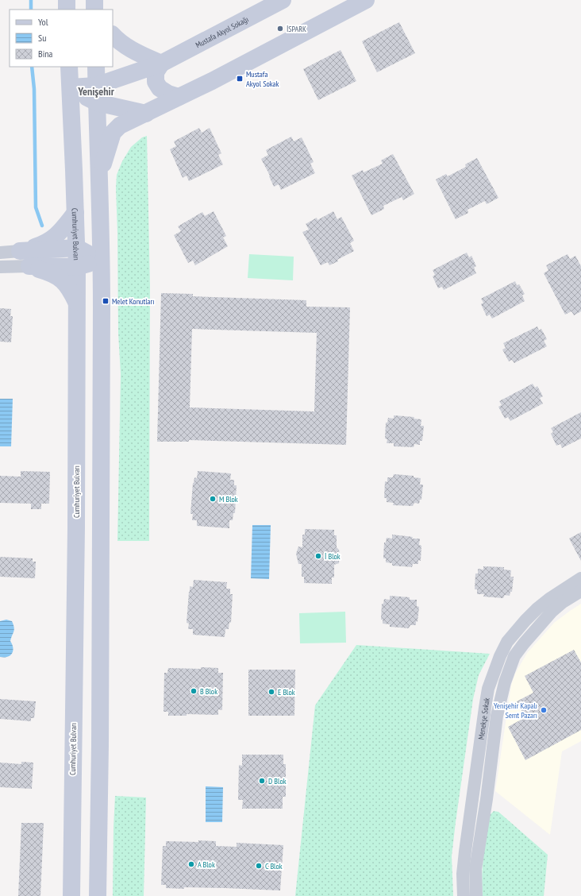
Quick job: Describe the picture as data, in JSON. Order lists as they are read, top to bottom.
{
  "streets": {
    "street": ["Mustafa Akyol Sokağı", "Cumhuriyet Bulvarı", "Menekşe Sokak"]
  },
  "districts": ["Yenişehir"],
  "places": {
    "other": [
      "İSPARK",
      "M Blok",
      "İ Blok",
      "B Blok",
      "E Blok",
      "Yenişehir Kapalı Semt Pazarı",
      "D Blok",
      "A Blok",
      "C Blok"
    ],
    "transit": ["Mustafa Akyol Sokak", "Melet Konutları"]
  },
  "legend": ["Yol", "Su", "Bina"]
}
